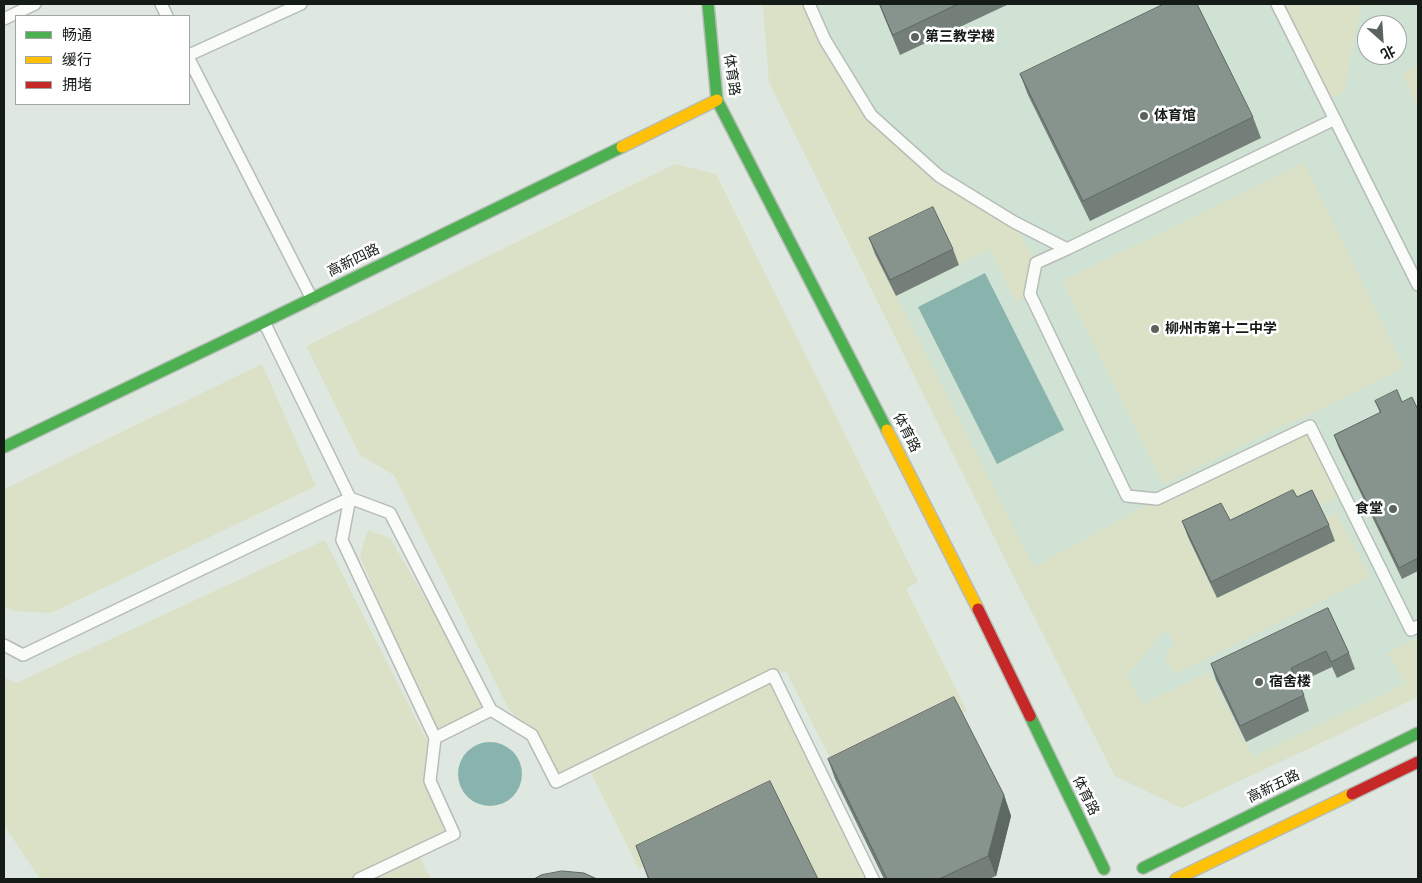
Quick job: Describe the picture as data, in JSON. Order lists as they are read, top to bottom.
{
  "streets": {
    "street": ["体育路", "高新四路", "高新五路"]
  },
  "crossings": [
    ["体育路", "高新四路"]
  ],
  "places": [
    "第三教学楼",
    "体育馆",
    "柳州市第十二中学",
    "食堂",
    "宿舍楼"
  ],
  "legend": ["畅通", "缓行", "拥堵"],
  "north": "bottom right"
}
